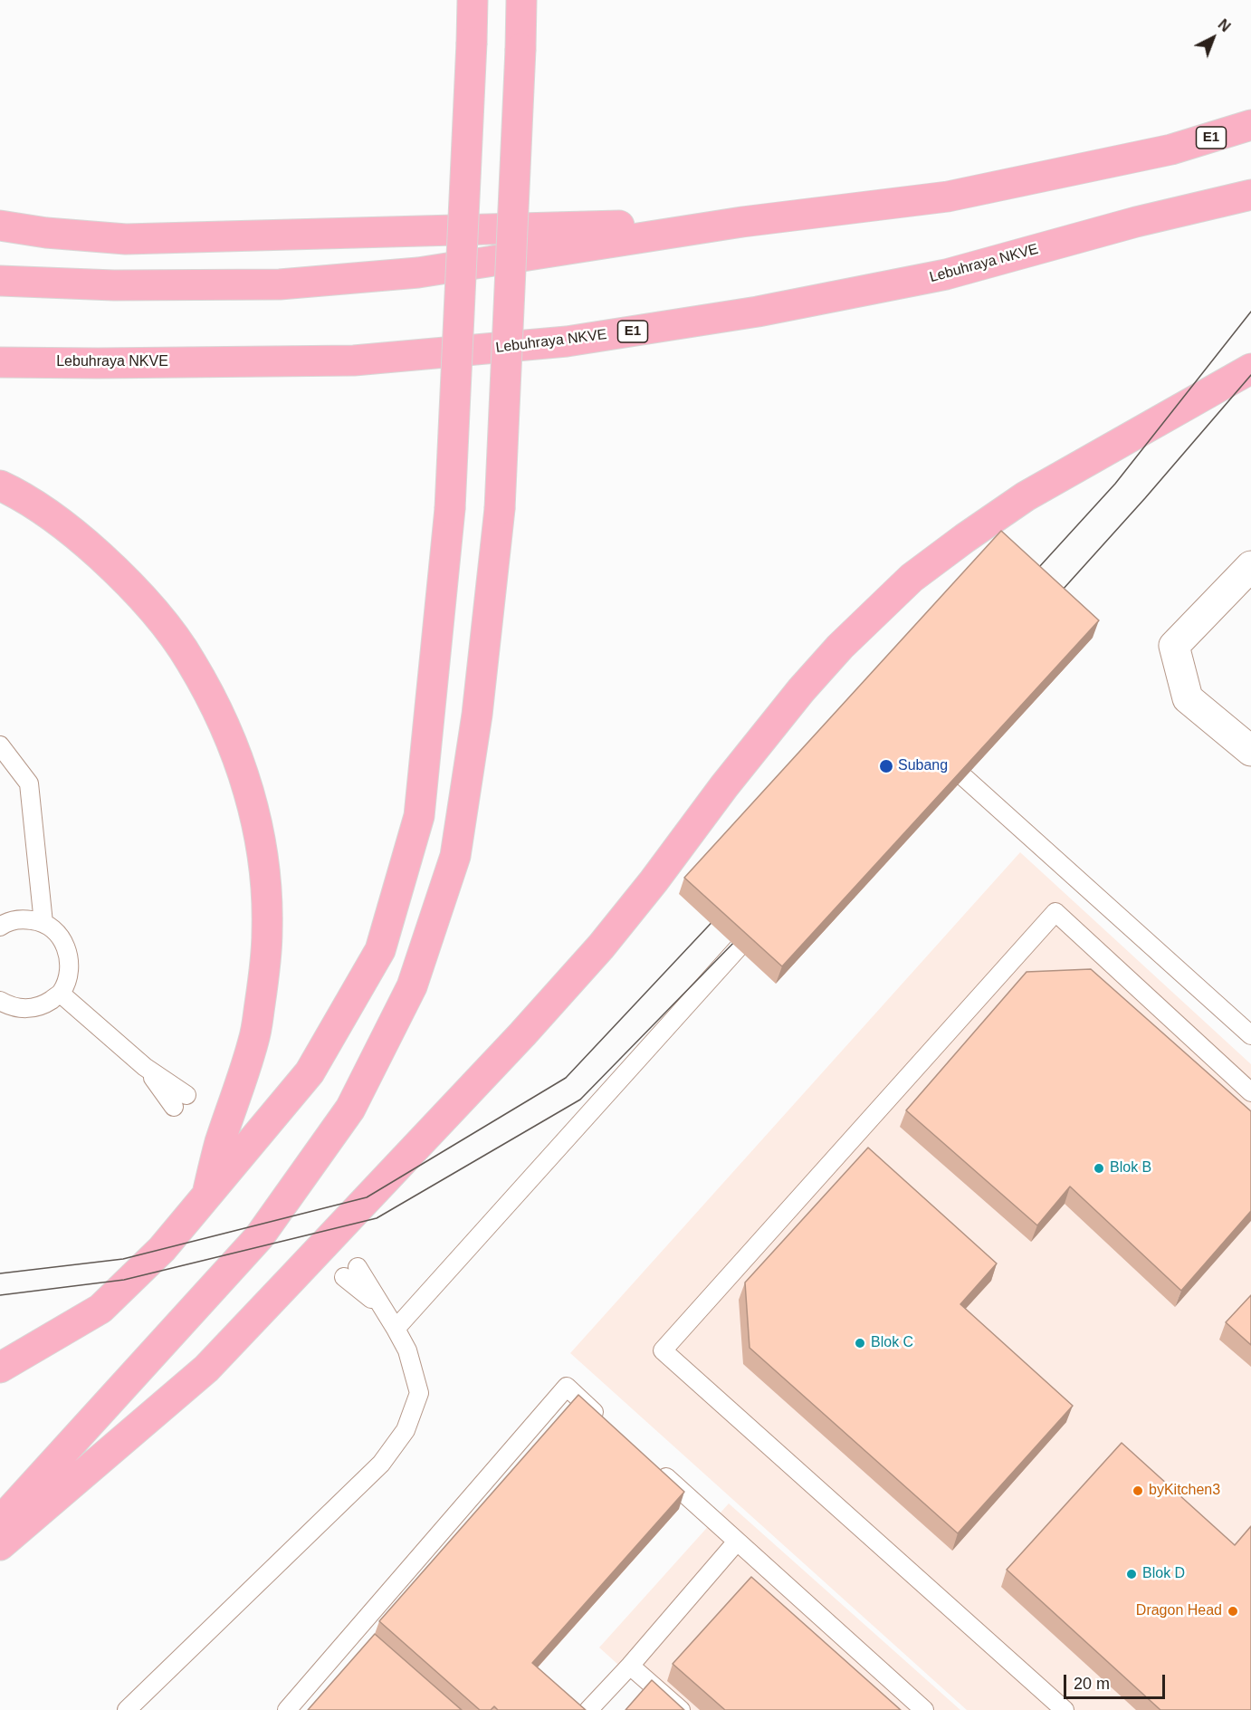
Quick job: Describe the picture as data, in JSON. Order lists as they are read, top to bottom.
{
  "streets": {
    "highway": ["E1", "Lebuhraya NKVE"]
  },
  "places": [
    "Subang",
    "Blok B",
    "Blok C",
    "byKitchen3",
    "Blok D",
    "Dragon Head"
  ],
  "scale_bar": "20 m",
  "north": "top right"
}
